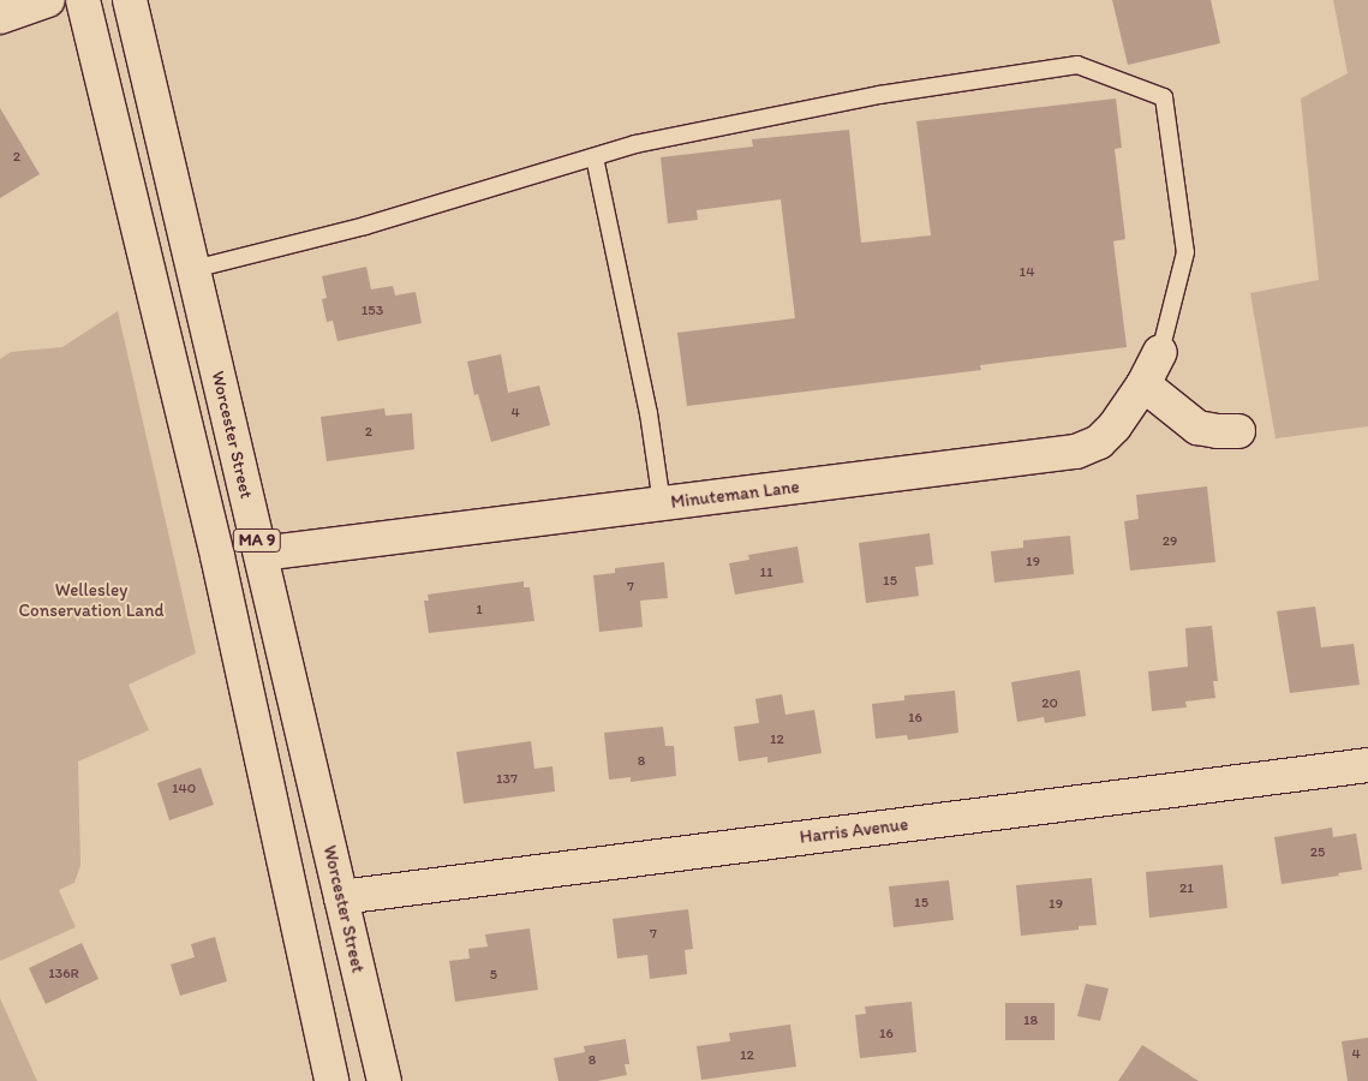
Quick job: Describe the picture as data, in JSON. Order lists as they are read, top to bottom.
{
  "streets": {
    "main road": [
      "Worcester Street",
      "Minuteman Lane",
      "MA 9",
      "Harris Avenue"
    ]
  },
  "crossings": [
    ["Worcester Street", "Minuteman Lane"],
    ["Worcester Street", "Harris Avenue"]
  ],
  "parks": ["Wellesley Conservation Land"],
  "house_numbers": [
    "2",
    "14",
    "153",
    "4",
    "2",
    "29",
    "19",
    "11",
    "15",
    "7",
    "1",
    "20",
    "16",
    "12",
    "8",
    "137",
    "140",
    "25",
    "21",
    "15",
    "19",
    "7",
    "136R",
    "5",
    "18",
    "16",
    "4",
    "12",
    "8"
  ]
}
